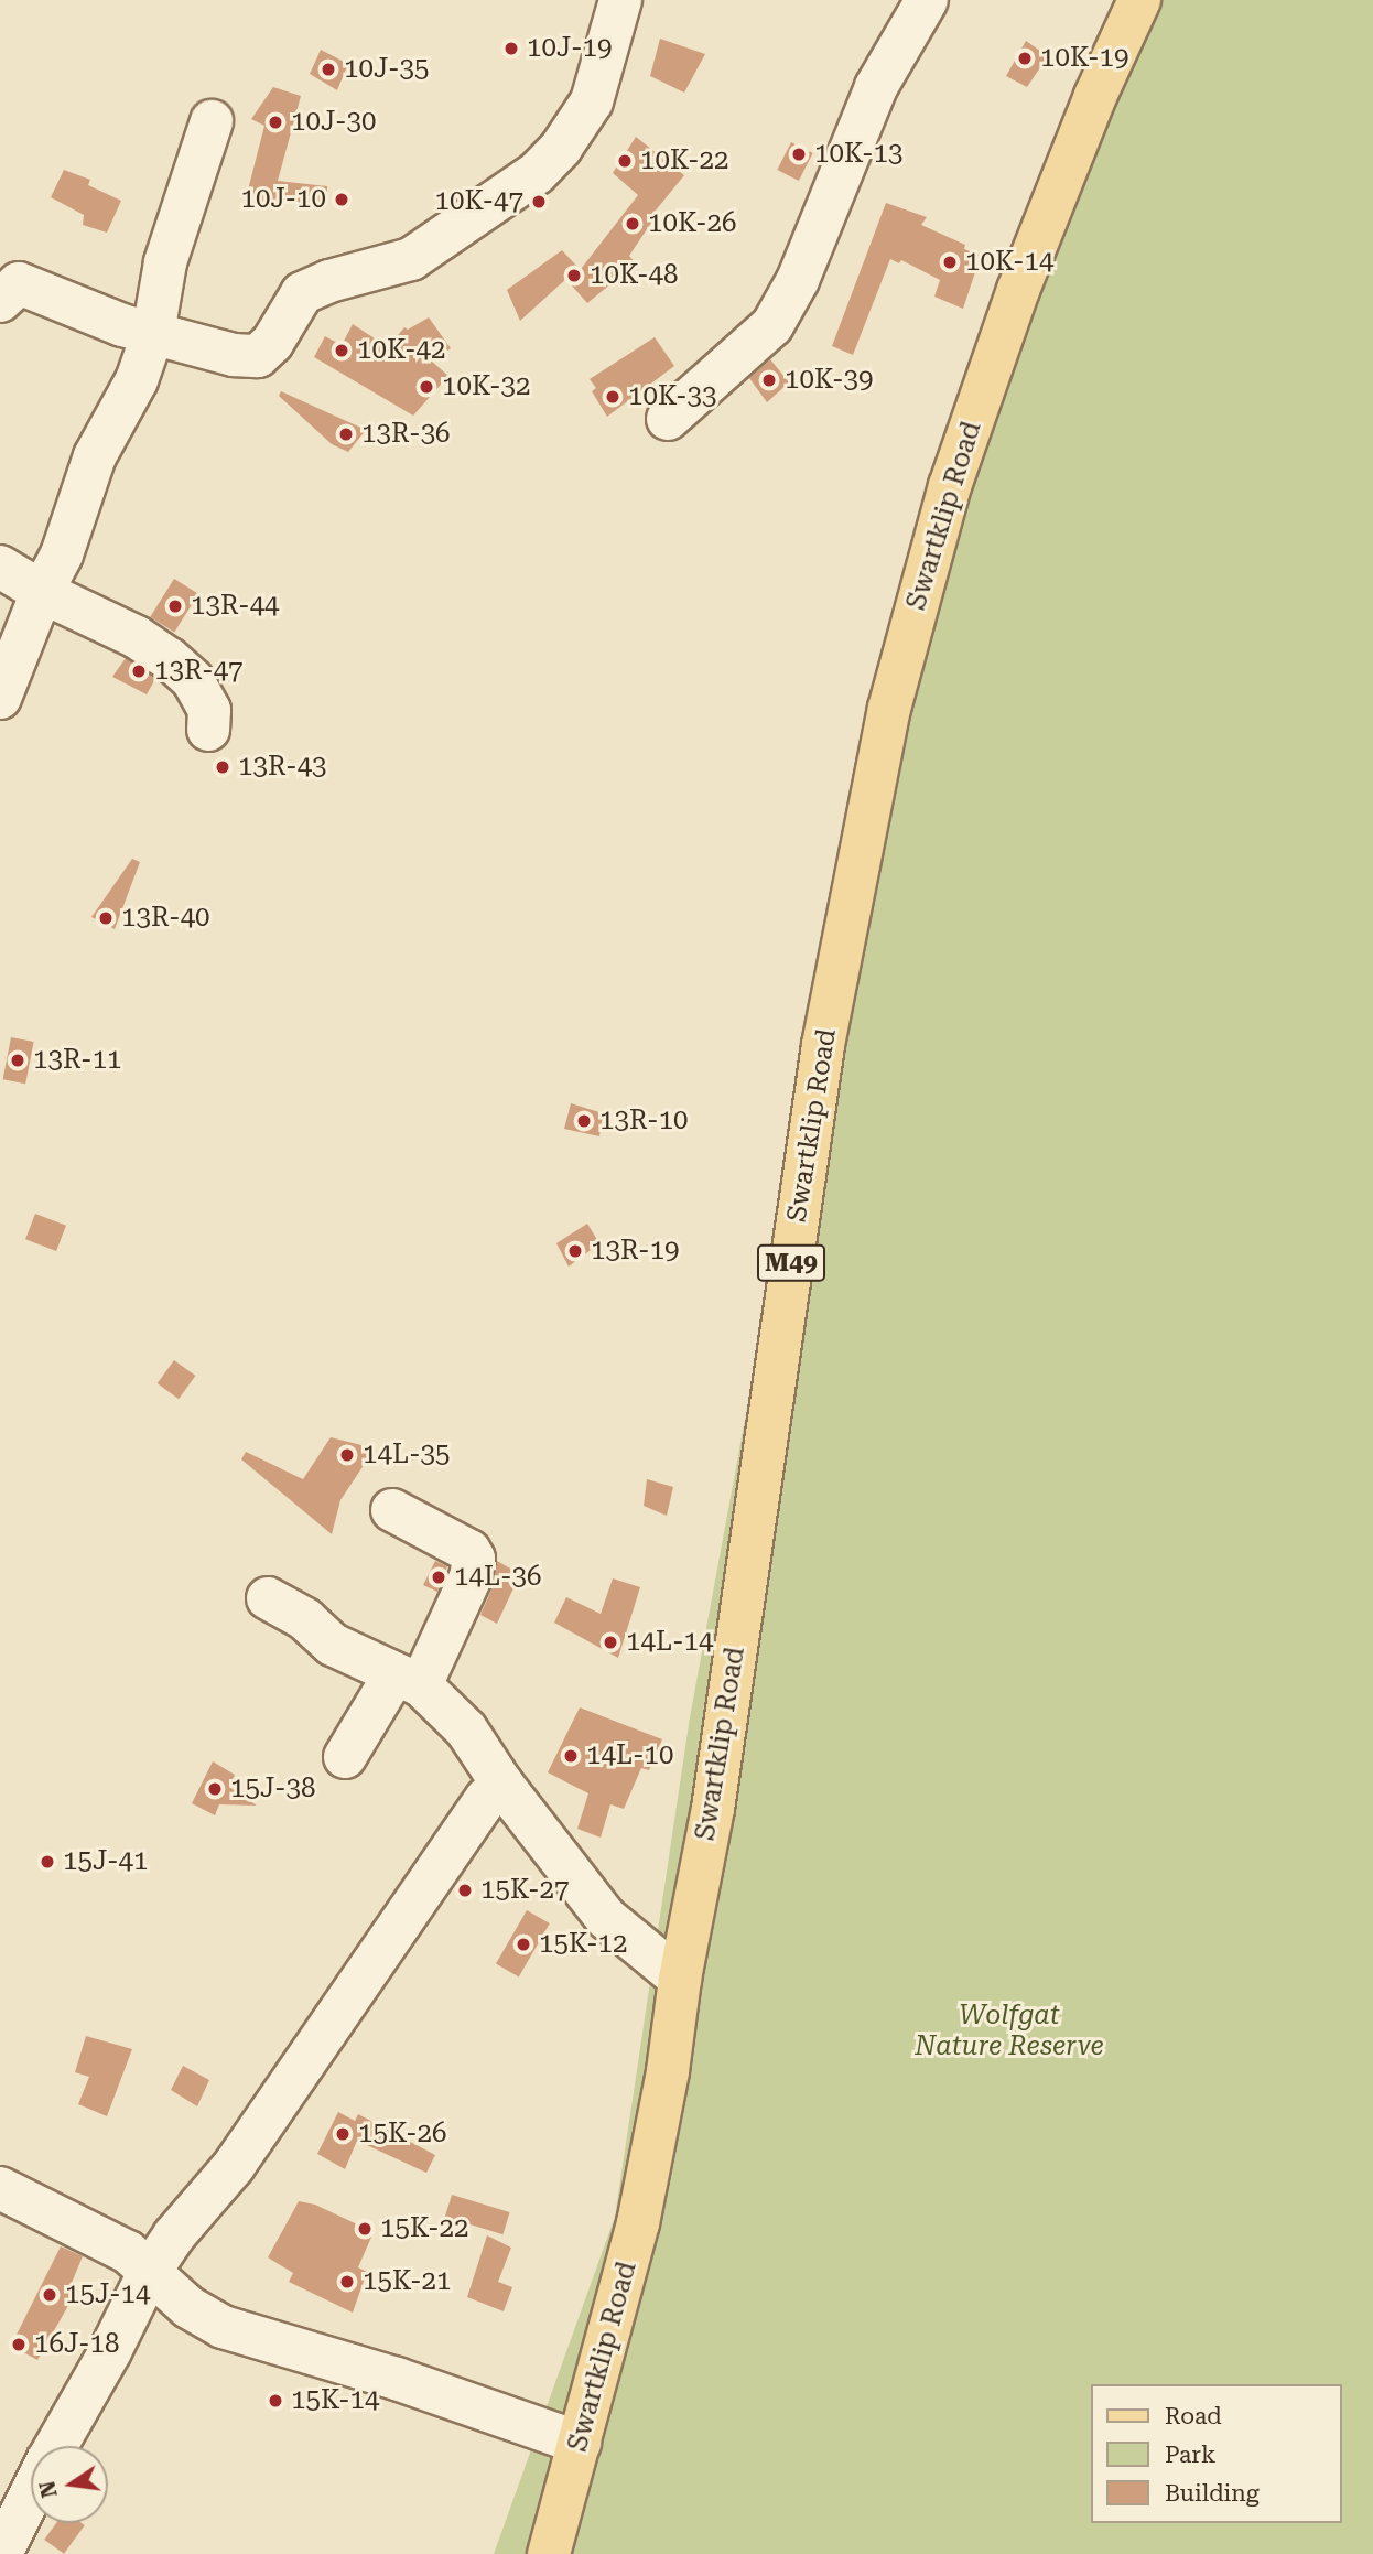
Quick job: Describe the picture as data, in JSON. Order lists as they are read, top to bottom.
{
  "streets": {
    "main road": ["Swartklip Road", "M49"]
  },
  "parks": ["Wolfgat Nature Reserve"],
  "places": [
    "10J-19",
    "10K-19",
    "10J-35",
    "10J-30",
    "10K-13",
    "10K-22",
    "10J-10",
    "10K-47",
    "10K-26",
    "10K-14",
    "10K-48",
    "10K-42",
    "10K-39",
    "10K-32",
    "10K-33",
    "13R-36",
    "13R-44",
    "13R-47",
    "13R-43",
    "13R-40",
    "13R-11",
    "13R-10",
    "13R-19",
    "14L-35",
    "14L-36",
    "14L-14",
    "14L-10",
    "15J-38",
    "15J-41",
    "15K-27",
    "15K-12",
    "15K-26",
    "15K-22",
    "15K-21",
    "15J-14",
    "16J-18",
    "15K-14"
  ],
  "legend": ["Road", "Park", "Building"],
  "north": "left"
}
